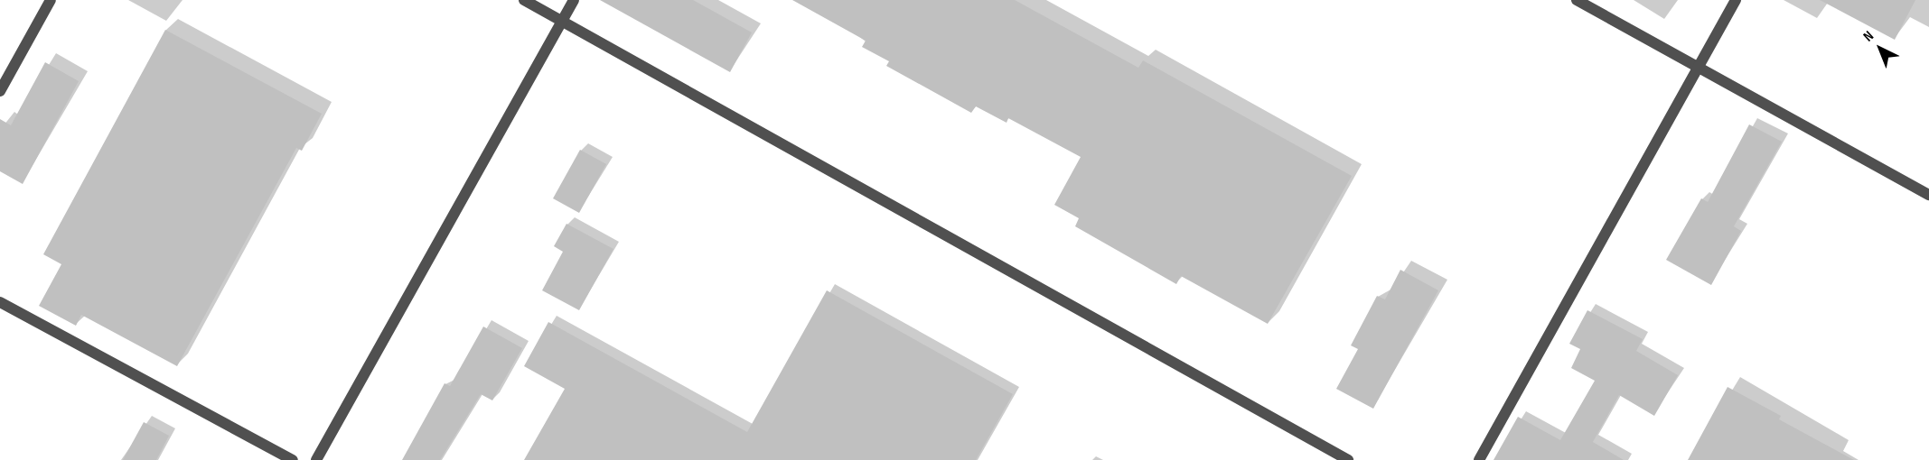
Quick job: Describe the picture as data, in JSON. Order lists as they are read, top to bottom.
{
  "north": "top left"
}
